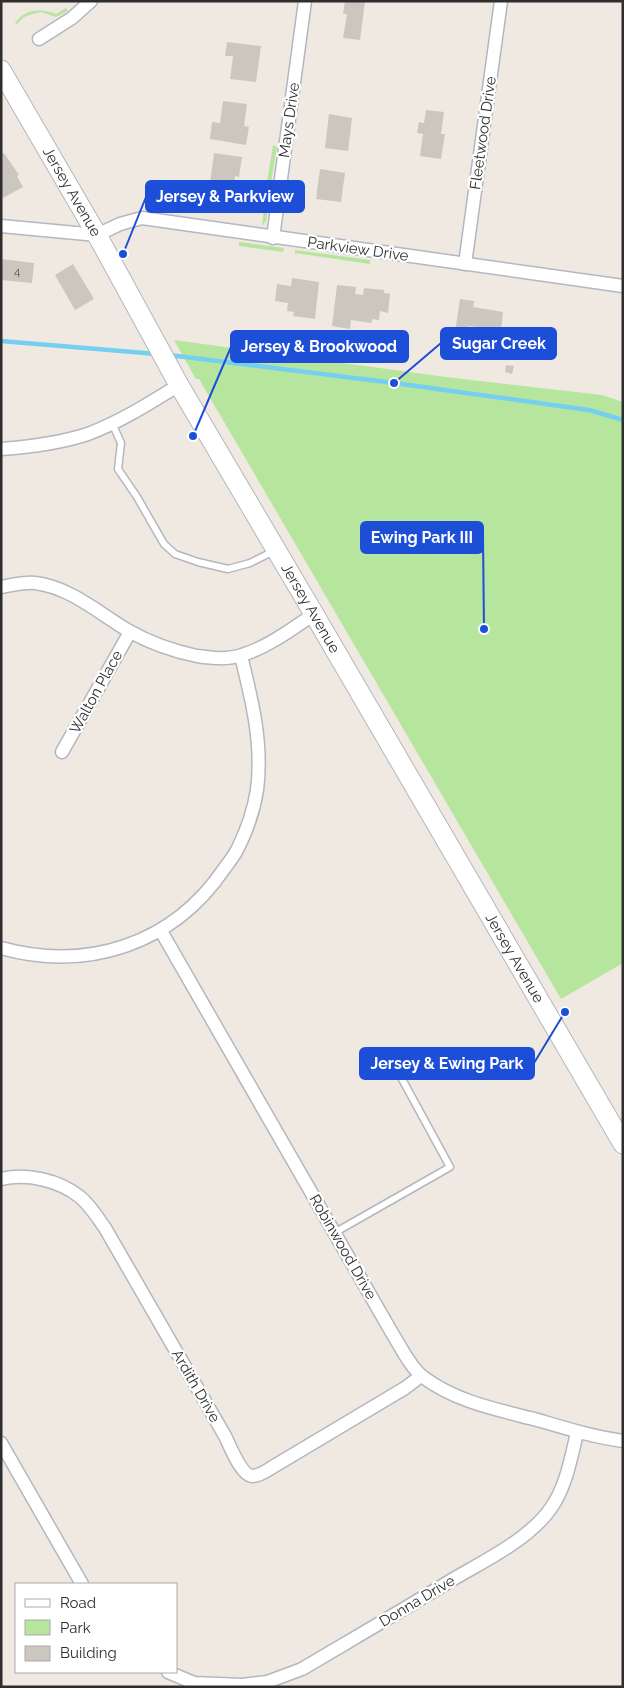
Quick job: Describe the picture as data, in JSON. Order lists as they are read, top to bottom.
{
  "streets": {
    "street": [
      "Mays Drive",
      "Fleetwood Drive",
      "Jersey Avenue",
      "Parkview Drive",
      "Walton Place",
      "Robinwood Drive",
      "Ardith Drive",
      "Donna Drive"
    ]
  },
  "crossings": [
    ["Mays Drive", "Parkview Drive"],
    ["Fleetwood Drive", "Parkview Drive"],
    ["Jersey Avenue", "Parkview Drive"],
    ["Robinwood Drive", "Ardith Drive"],
    ["Robinwood Drive", "Donna Drive"]
  ],
  "places": [
    "Jersey & Parkview",
    "Sugar Creek",
    "Jersey & Brookwood",
    "Ewing Park III",
    "Jersey & Ewing Park"
  ],
  "house_numbers": ["4"],
  "legend": ["Road", "Park", "Building"]
}
